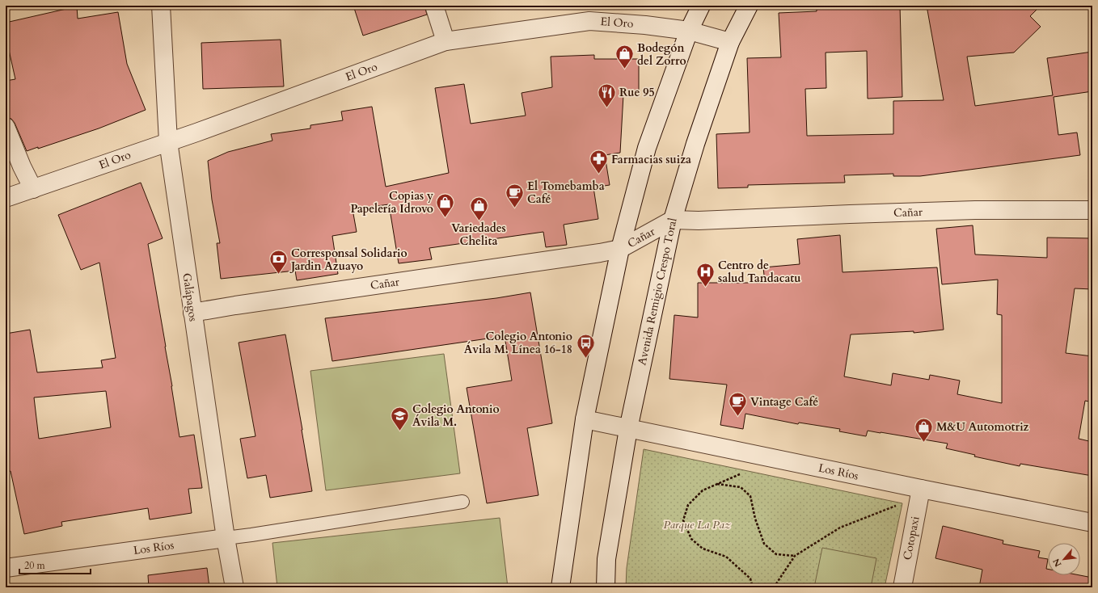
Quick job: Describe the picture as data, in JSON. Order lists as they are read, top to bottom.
{
  "streets": {
    "street": [
      "El Oro",
      "Cañar",
      "Avenida Remigio Crespo Toral",
      "Galápagos",
      "Los Ríos",
      "Cotopaxi"
    ]
  },
  "crossings": [
    ["El Oro", "Avenida Remigio Crespo Toral"],
    ["El Oro", "Galápagos"],
    ["Cañar", "Avenida Remigio Crespo Toral"],
    ["Cañar", "Galápagos"],
    ["Avenida Remigio Crespo Toral", "Los Ríos"],
    ["Galápagos", "Los Ríos"],
    ["Los Ríos", "Cotopaxi"]
  ],
  "parks": ["Parque La Paz"],
  "places": {
    "shop": [
      "Bodegón del Zorro",
      "Copias y Papelería Idrovo",
      "Variedades Chelita",
      "M&U Automotriz"
    ],
    "restaurant": ["Rue 95"],
    "pharmacy": ["Farmacias suiza"],
    "cafe": ["El Tomebamba Café", "Vintage Café"],
    "bank": ["Corresponsal Solidario Jardin Azuayo"],
    "hospital": ["Centro de salud Tandacatu"],
    "bus stop": ["Colegio Antonio Ávila M. Línea 16-18"],
    "school or university": ["Colegio Antonio Ávila M."]
  },
  "scale_bar": "20 m",
  "north": "bottom left"
}
